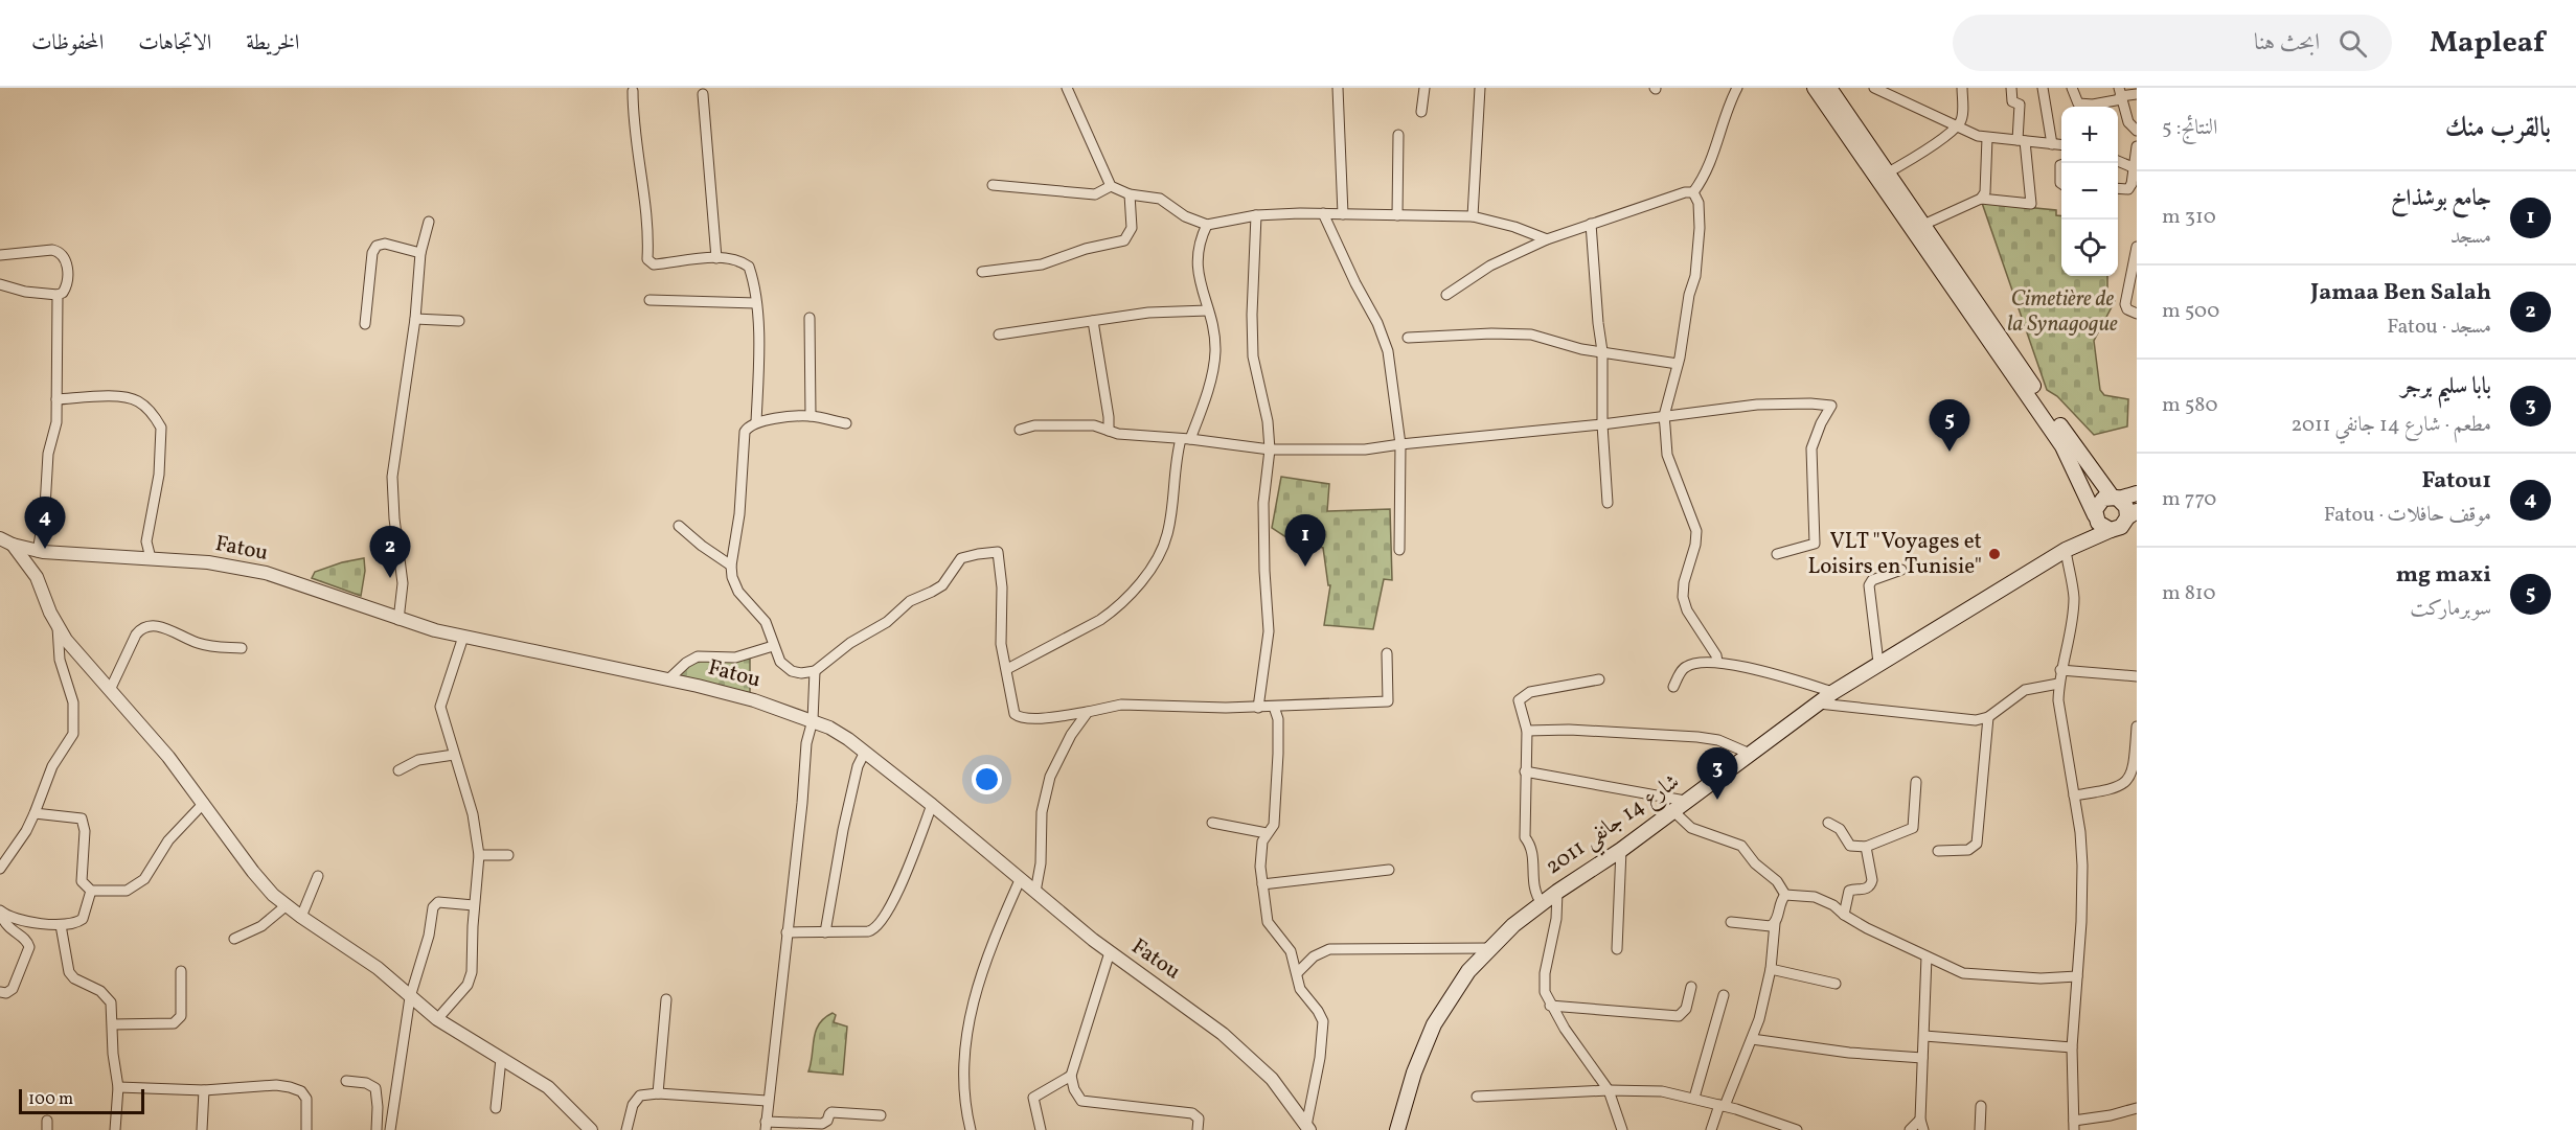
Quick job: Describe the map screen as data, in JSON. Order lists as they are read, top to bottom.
{
  "streets": {
    "main road": ["شارع 14 جانفي 2011"],
    "street": ["Fatou"]
  },
  "parks": ["Cimetière de la Synagogue"],
  "places": ["VLT \"Voyages et Loisirs en Tunisie\""],
  "scale_bar": "100 m",
  "page": {
    "header": "Mapleaf",
    "search": "ابحث هنا",
    "nav": ["الخريطة", "الاتجاهات", "المحفوظات"],
    "heading": ["بالقرب منك", "النتائج: 5"],
    "map_buttons": ["+", "−"],
    "list": [
      {
        "mark": "1",
        "name": "جامع بوشذاخ",
        "note": "مسجد",
        "value": "310 m"
      },
      {
        "mark": "2",
        "name": "Jamaa Ben Salah",
        "note": "مسجد · Fatou",
        "value": "500 m"
      },
      {
        "mark": "3",
        "name": "بابا سليم برجر",
        "note": "مطعم · شارع 14 جانفي 2011",
        "value": "580 m"
      },
      {
        "mark": "4",
        "name": "Fatou1",
        "note": "موقف حافلات · Fatou",
        "value": "770 m"
      },
      {
        "mark": "5",
        "name": "mg maxi",
        "note": "سوبرماركت",
        "value": "810 m"
      }
    ],
    "pins": [
      "5",
      "4",
      "1",
      "2",
      "3"
    ],
    "scale": "100 m"
  }
}
